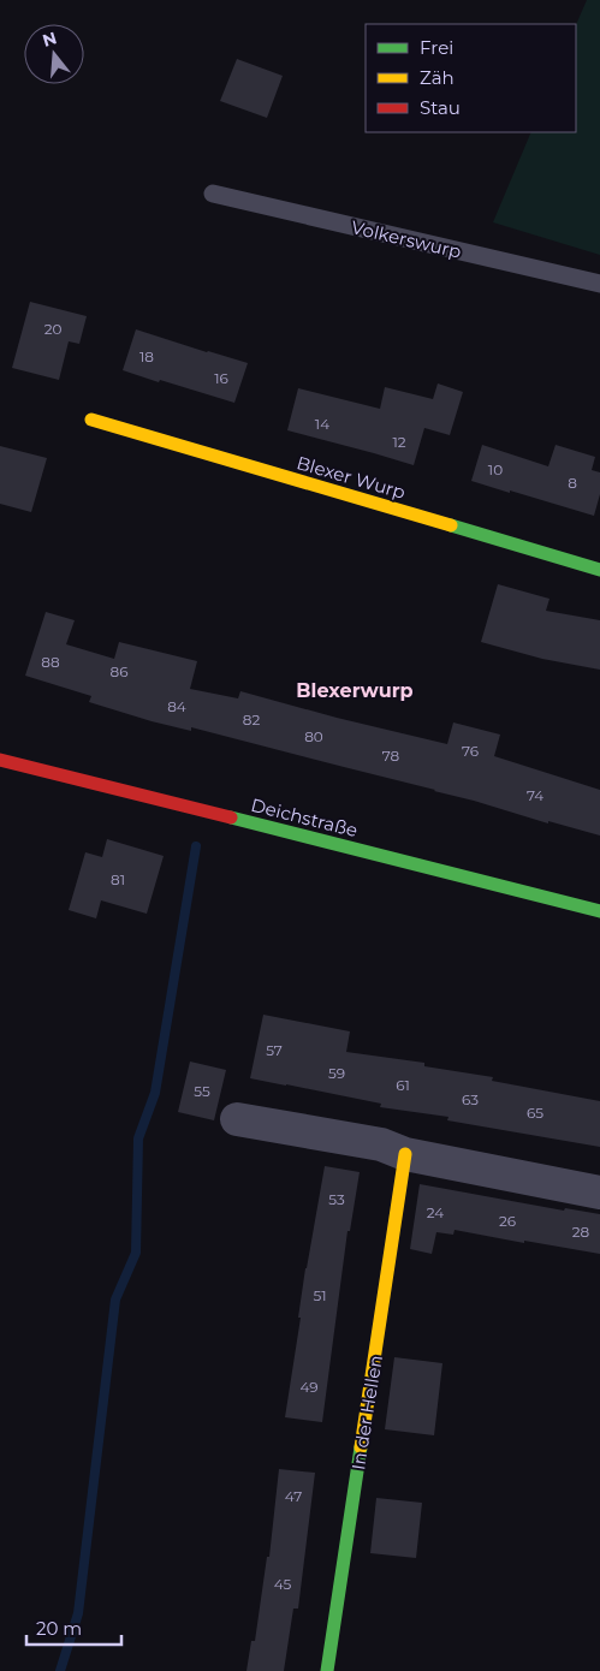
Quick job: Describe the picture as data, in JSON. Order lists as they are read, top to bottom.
{
  "streets": {
    "street": ["Blexer Wurp", "Deichstraße", "In der Hellen"],
    "lane": ["Volkerswurp"]
  },
  "districts": ["Blexerwurp"],
  "house_numbers": [
    "20",
    "18",
    "16",
    "14",
    "12",
    "10",
    "8",
    "88",
    "86",
    "84",
    "82",
    "80",
    "76",
    "78",
    "74",
    "81",
    "57",
    "59",
    "61",
    "55",
    "63",
    "65",
    "53",
    "24",
    "26",
    "28",
    "51",
    "49",
    "47",
    "45"
  ],
  "legend": ["Frei", "Zäh", "Stau"],
  "scale_bar": "20 m",
  "north": "top"
}
